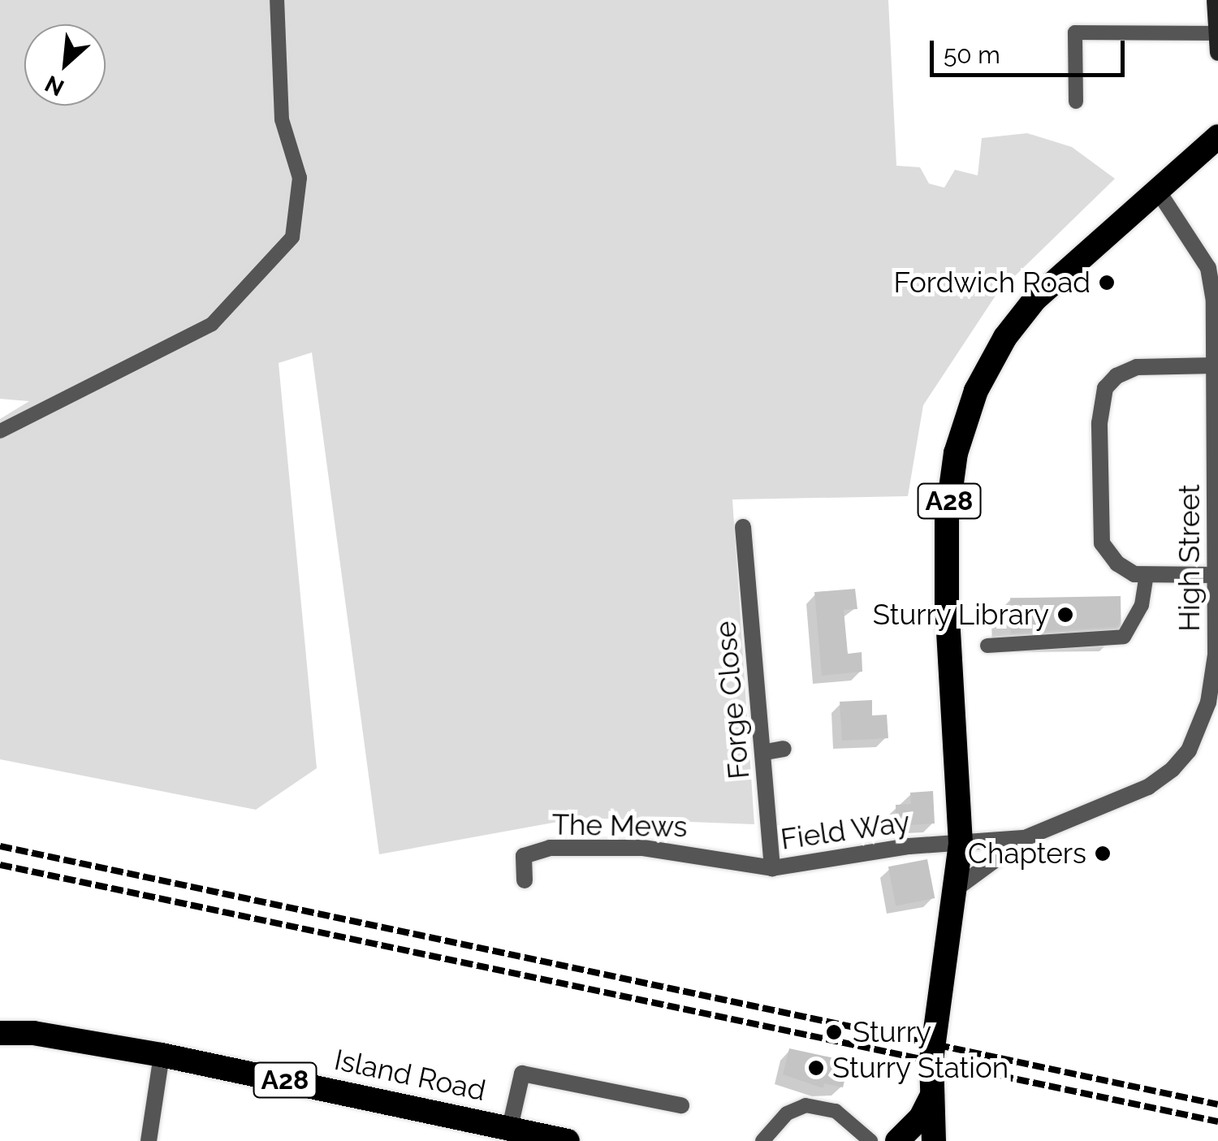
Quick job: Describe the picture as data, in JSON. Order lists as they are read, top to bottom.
{
  "streets": {
    "highway": ["A28", "Island Road"],
    "street": [
      "High Street",
      "Forge Close",
      "The Mews",
      "Field Way"
    ]
  },
  "crossings": [
    ["A28", "High Street"],
    ["A28", "Field Way"],
    ["High Street", "Field Way"],
    ["Forge Close", "Field Way"],
    ["The Mews", "Field Way"]
  ],
  "places": [
    "Fordwich Road",
    "Sturry Library",
    "Chapters",
    "Sturry",
    "Sturry Station"
  ],
  "scale_bar": "50 m",
  "north": "bottom left"
}
